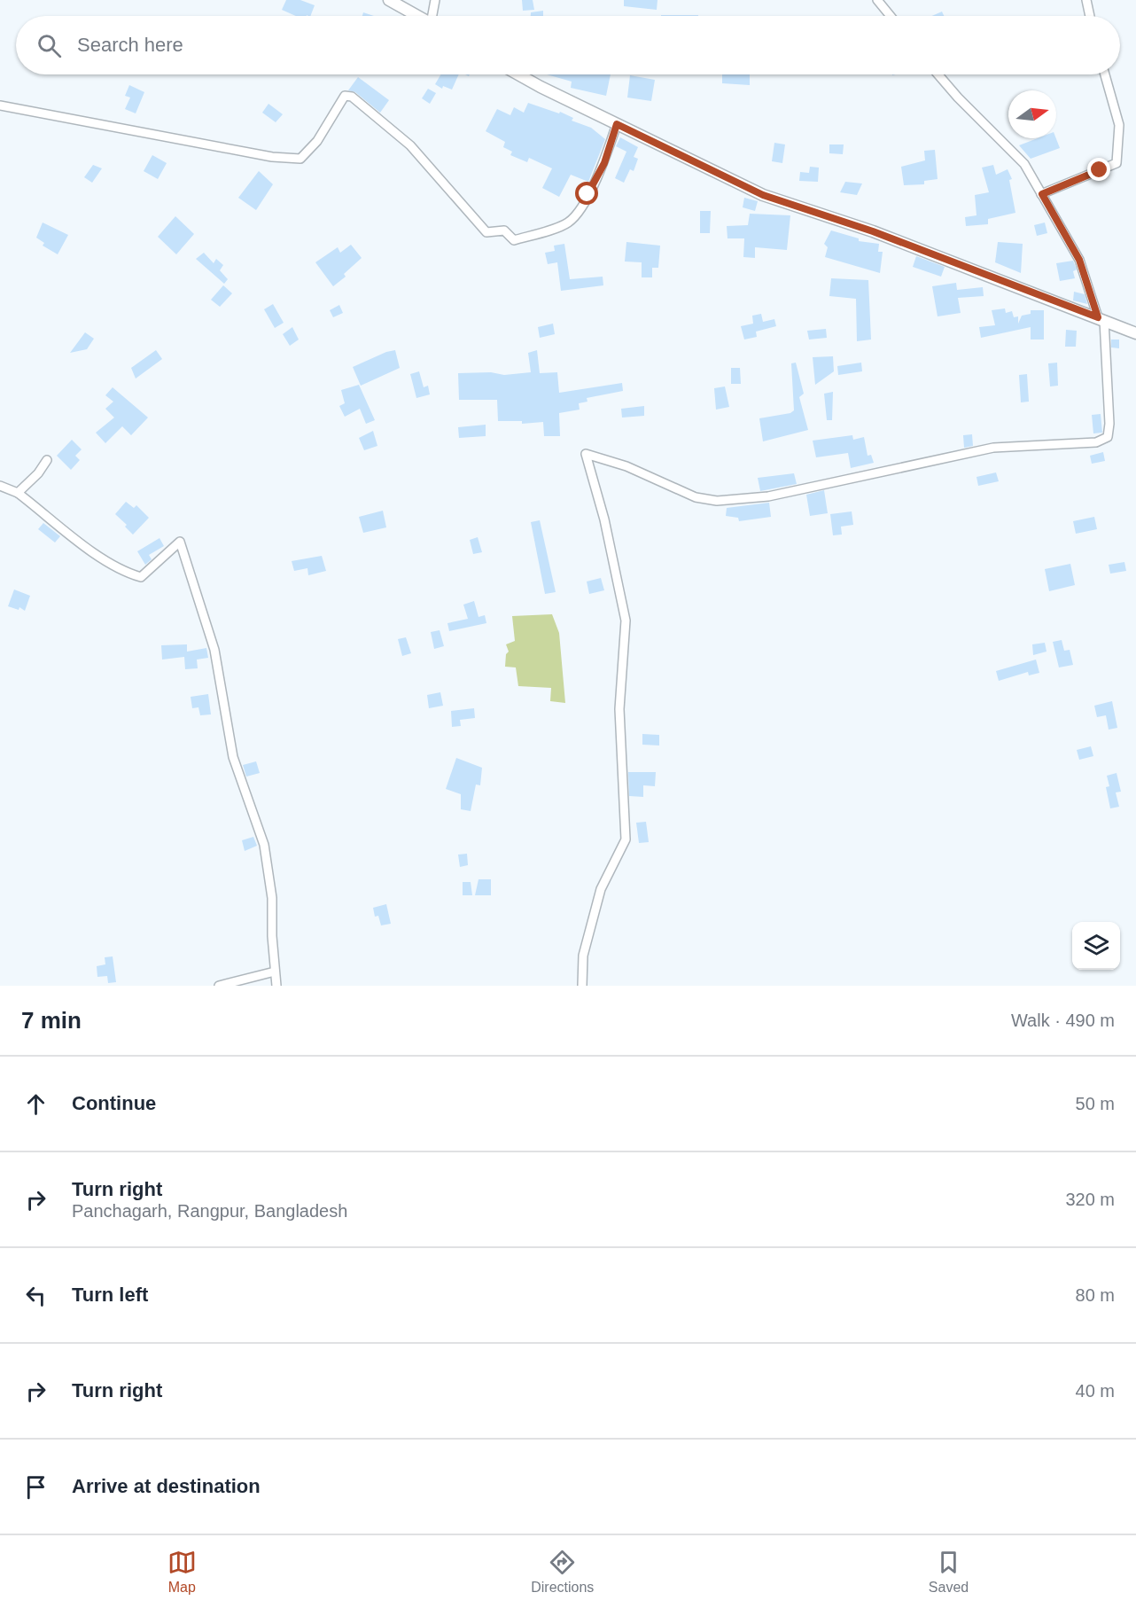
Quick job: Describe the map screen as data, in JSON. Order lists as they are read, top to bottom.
{
  "north": "right",
  "page": {
    "search": "Search here",
    "heading": ["7 min", "Walk · 490 m"],
    "list": [
      ["Continue", "50 m"],
      ["Turn right", "Panchagarh, Rangpur, Bangladesh", "320 m"],
      ["Turn left", "80 m"],
      ["Turn right", "40 m"],
      "Arrive at destination"
    ],
    "nav": ["Map", "Directions", "Saved"]
  }
}
